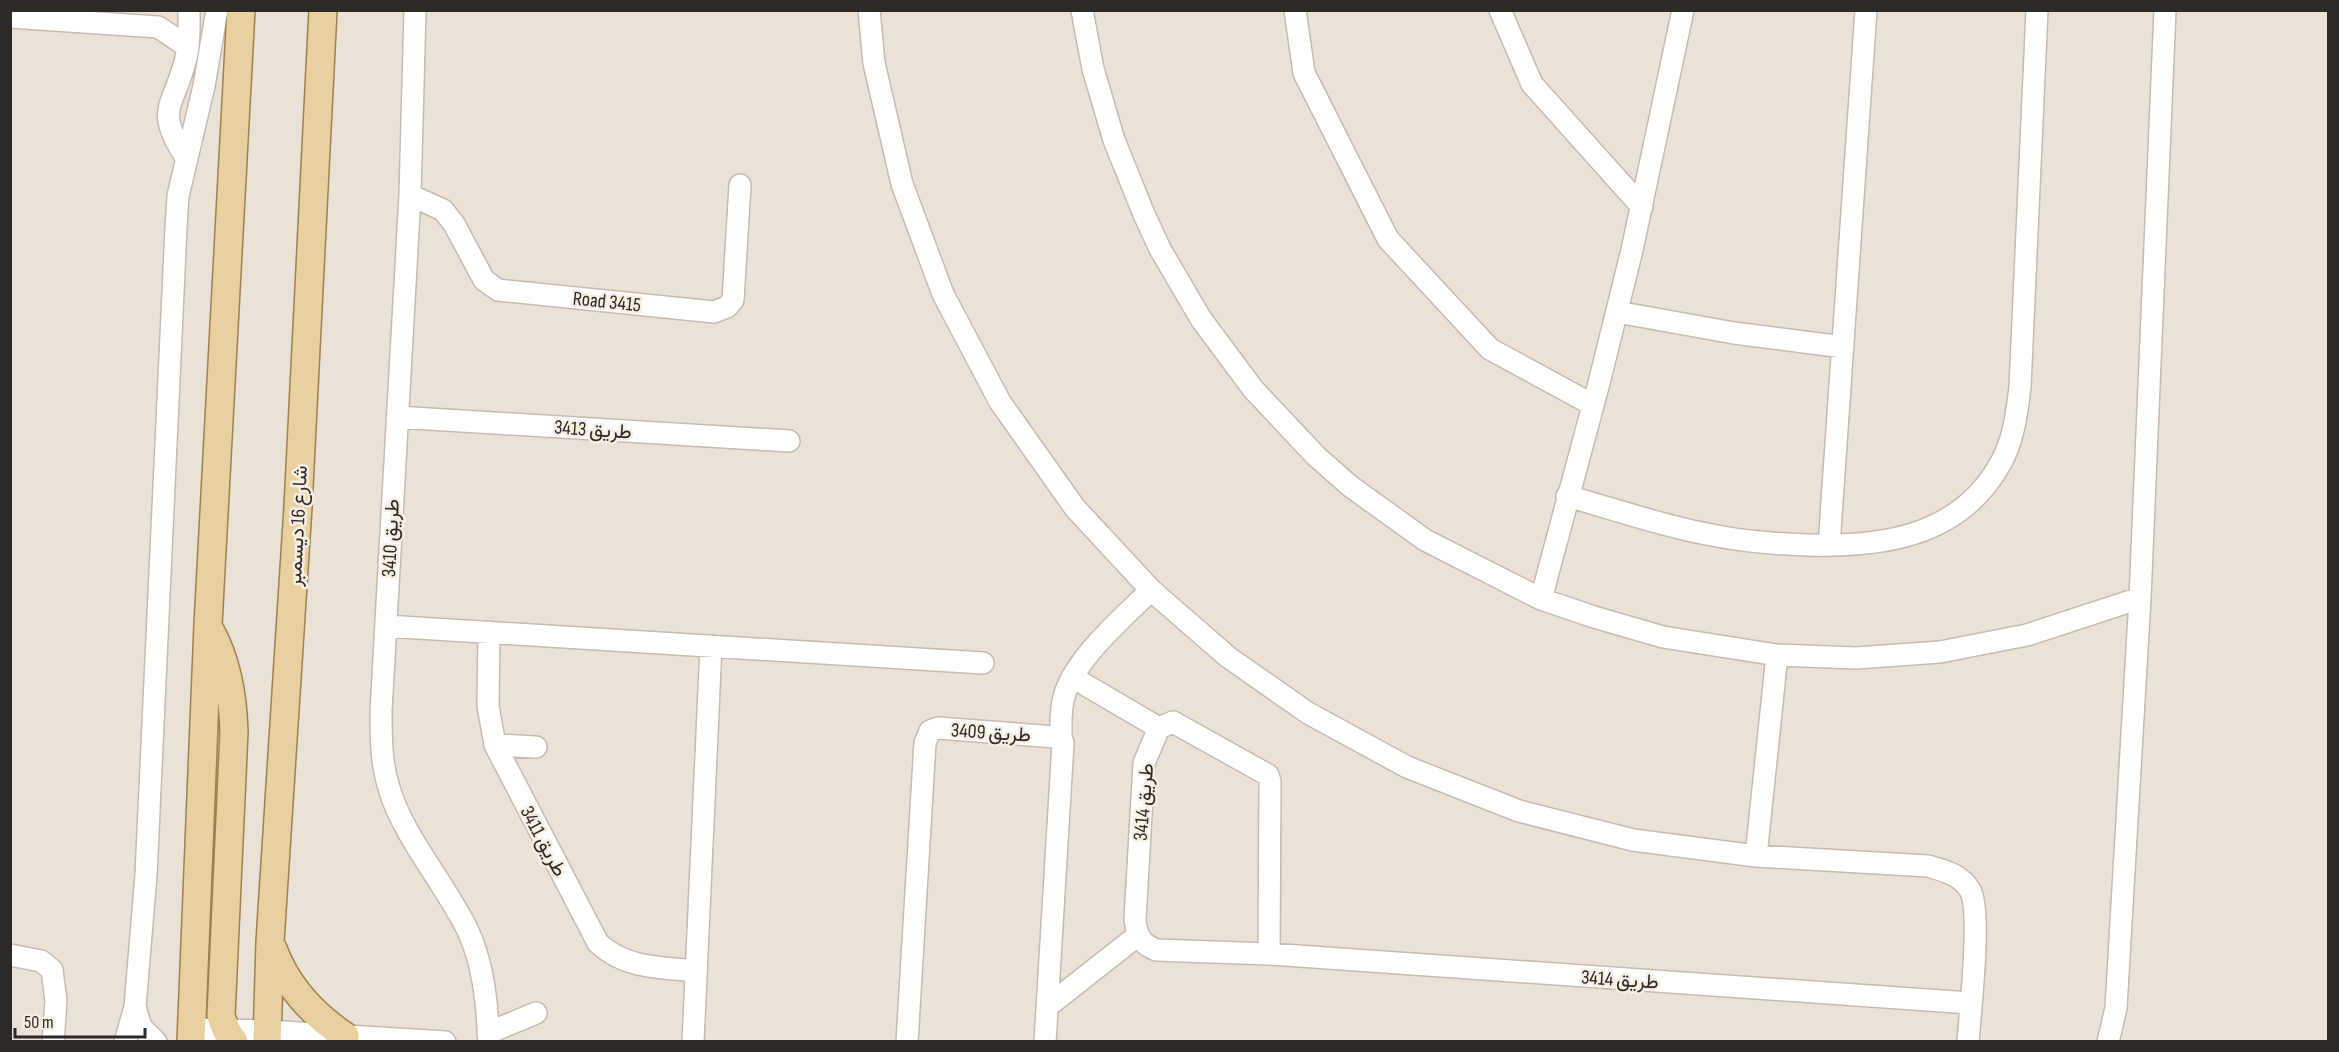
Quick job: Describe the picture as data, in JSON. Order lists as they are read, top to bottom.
{
  "streets": {
    "main road": ["شارع 16 ديسمبر"],
    "street": [
      "Road 3415",
      "طريق 3413",
      "طريق 3410",
      "طريق 3409",
      "طريق 3414",
      "طريق 3411"
    ]
  },
  "crossings": [
    ["Road 3415", "طريق 3410"],
    ["طريق 3413", "طريق 3410"]
  ],
  "scale_bar": "50 m"
}
